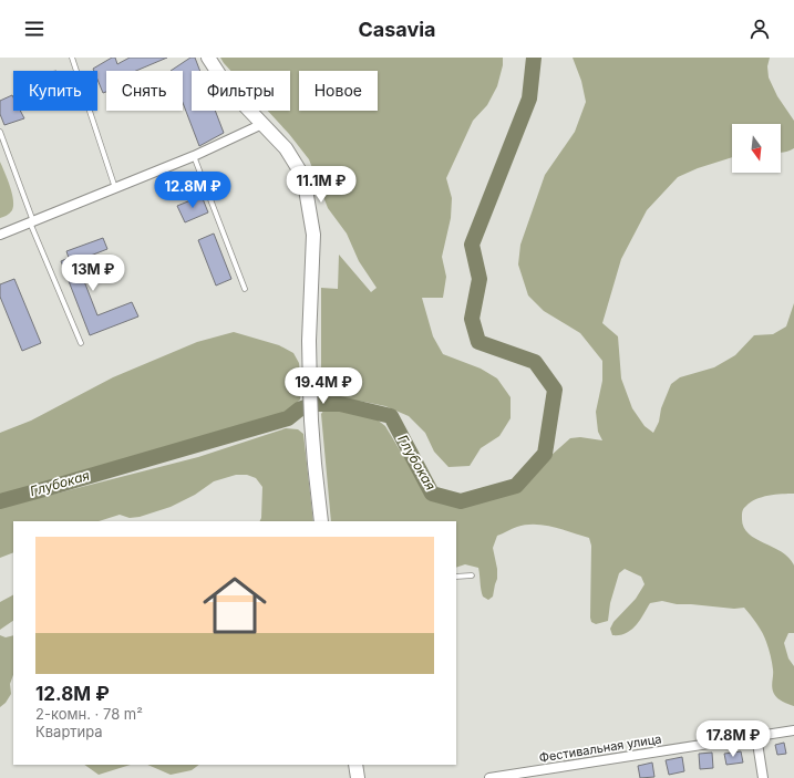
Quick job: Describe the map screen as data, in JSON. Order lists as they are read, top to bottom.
{
  "streets": {
    "street": ["Фестивальная улица"]
  },
  "water": ["Глубокая"],
  "north": "bottom",
  "page": {
    "header": "Casavia",
    "chip": [
      "Купить",
      "Снять",
      "Фильтры",
      "Новое"
    ],
    "price": [
      "11.1M ₽",
      "12.8M ₽",
      "13M ₽",
      "19.4M ₽",
      "17.8M ₽"
    ],
    "list": [
      {
        "name": "12.8M ₽",
        "note": "2-комн. · 78 m² · Квартира"
      }
    ]
  }
}
